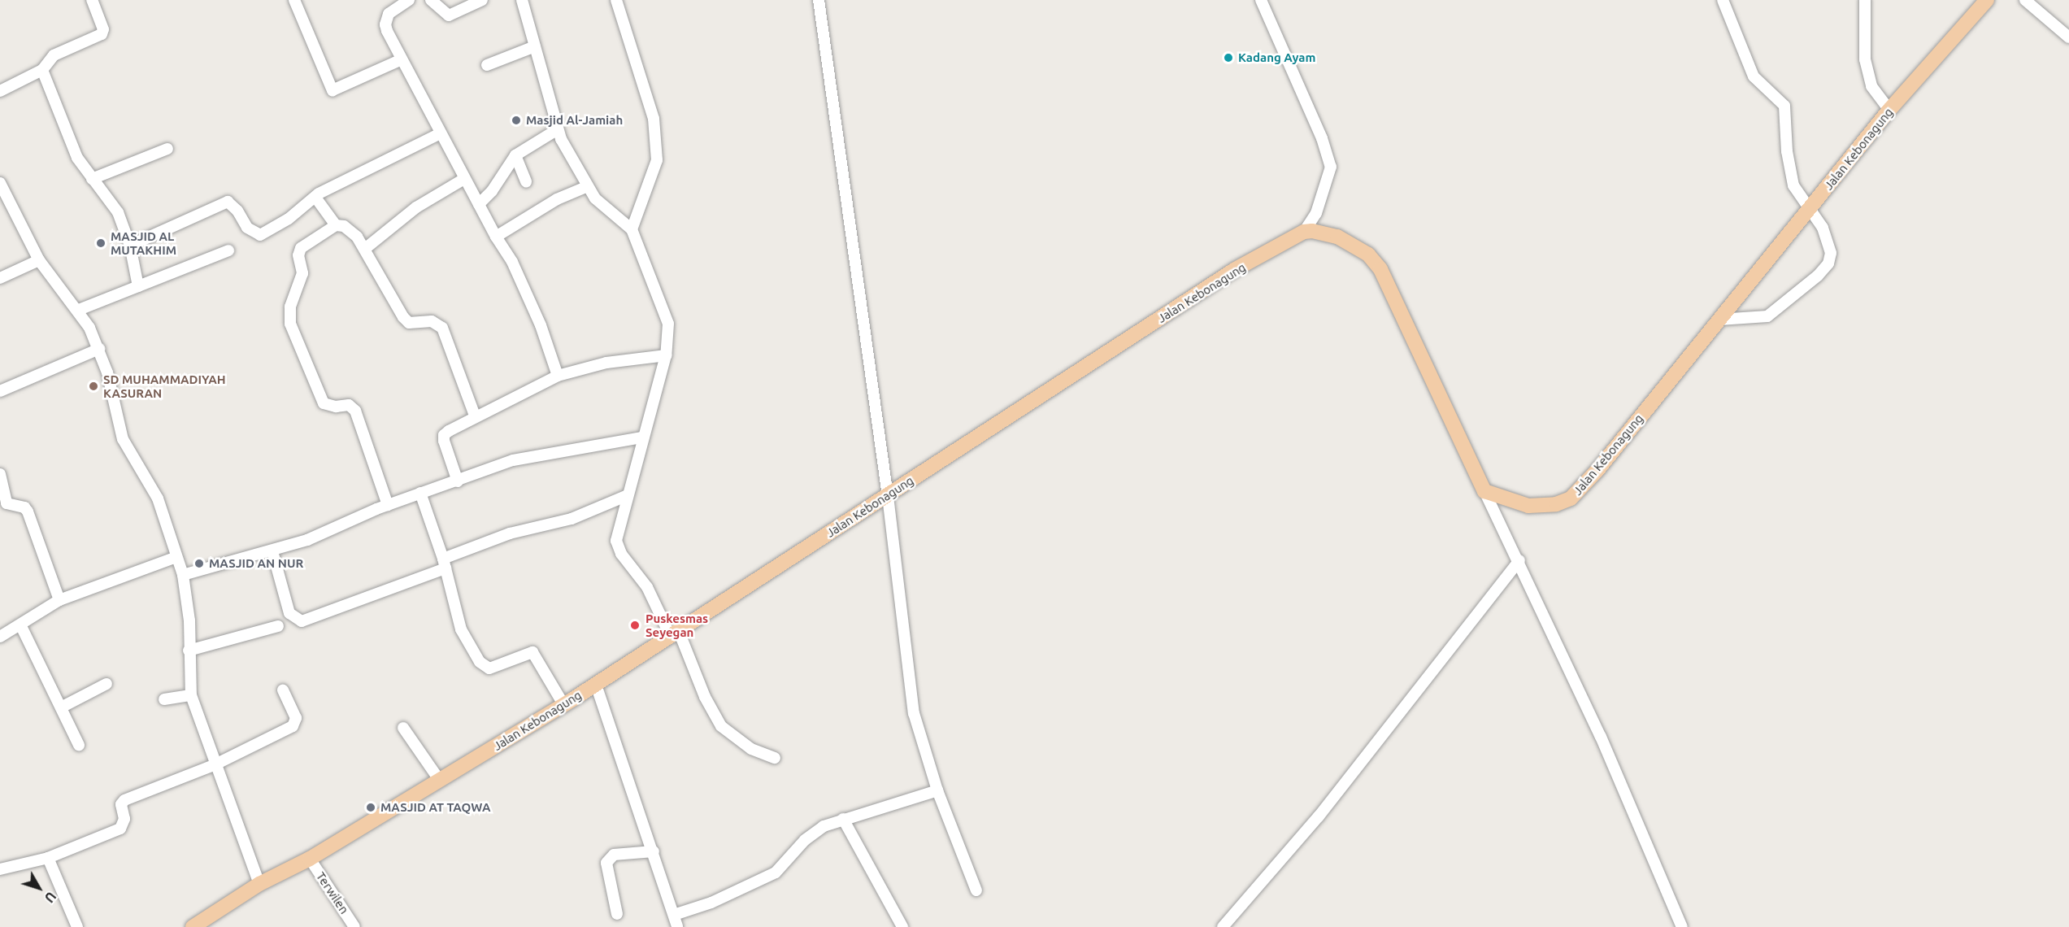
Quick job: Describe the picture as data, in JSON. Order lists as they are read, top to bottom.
{
  "streets": {
    "main road": ["Jalan Kebonagung"],
    "street": ["Terwilen"]
  },
  "crossings": [
    ["Jalan Kebonagung", "Terwilen"]
  ],
  "places": [
    "Kadang Ayam",
    "Masjid Al-Jamiah",
    "MASJID AL MUTAKHIM",
    "SD MUHAMMADIYAH KASURAN",
    "MASJID AN NUR",
    "Puskesmas Seyegan",
    "MASJID AT TAQWA"
  ],
  "north": "bottom right"
}
